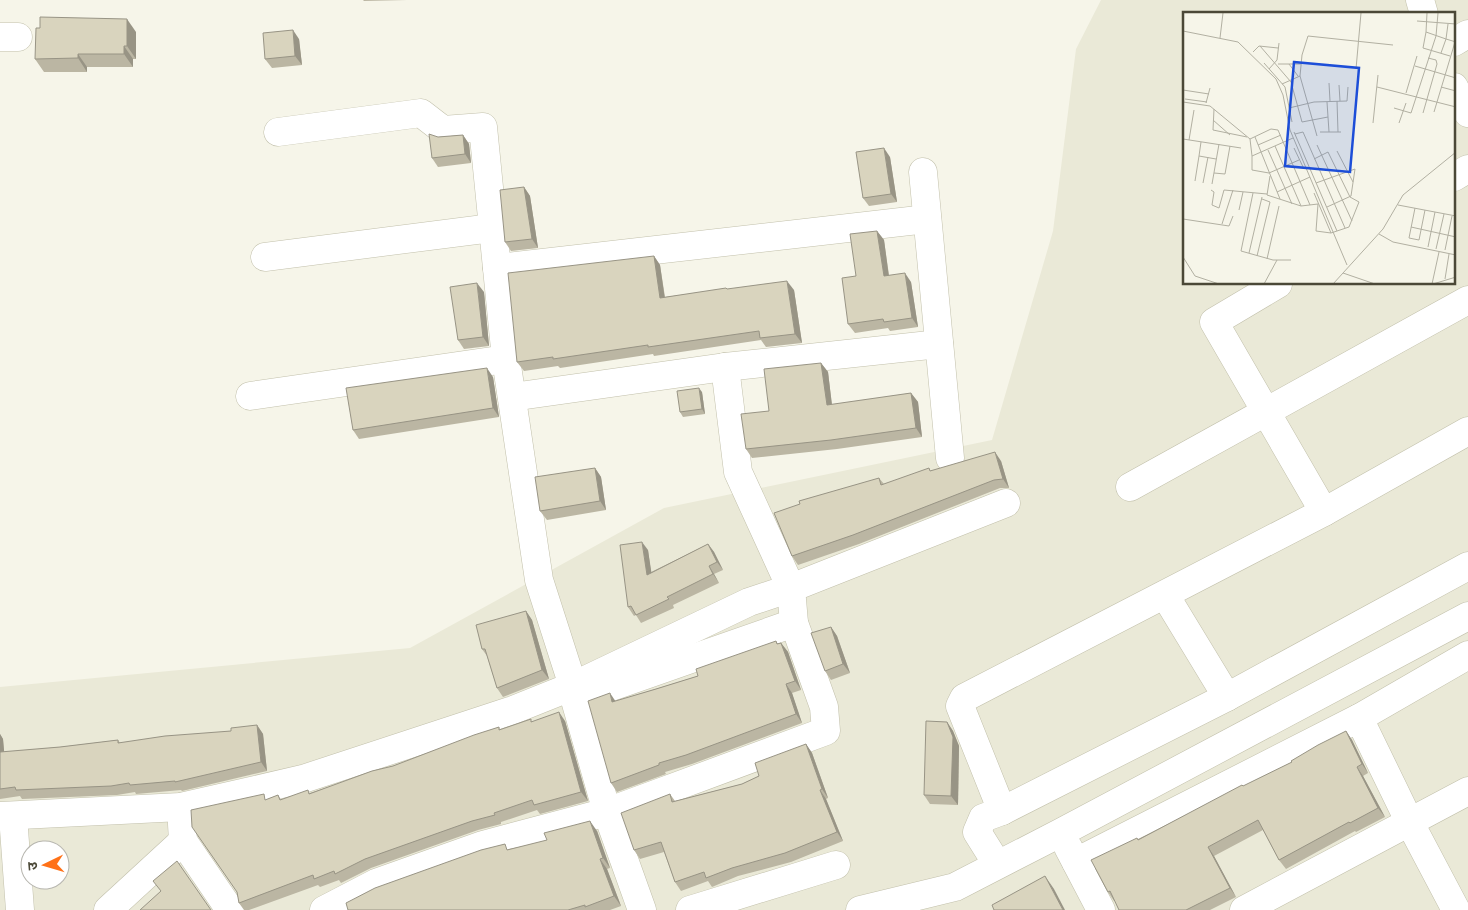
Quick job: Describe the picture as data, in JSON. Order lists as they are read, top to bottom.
{
  "north": "left"
}
